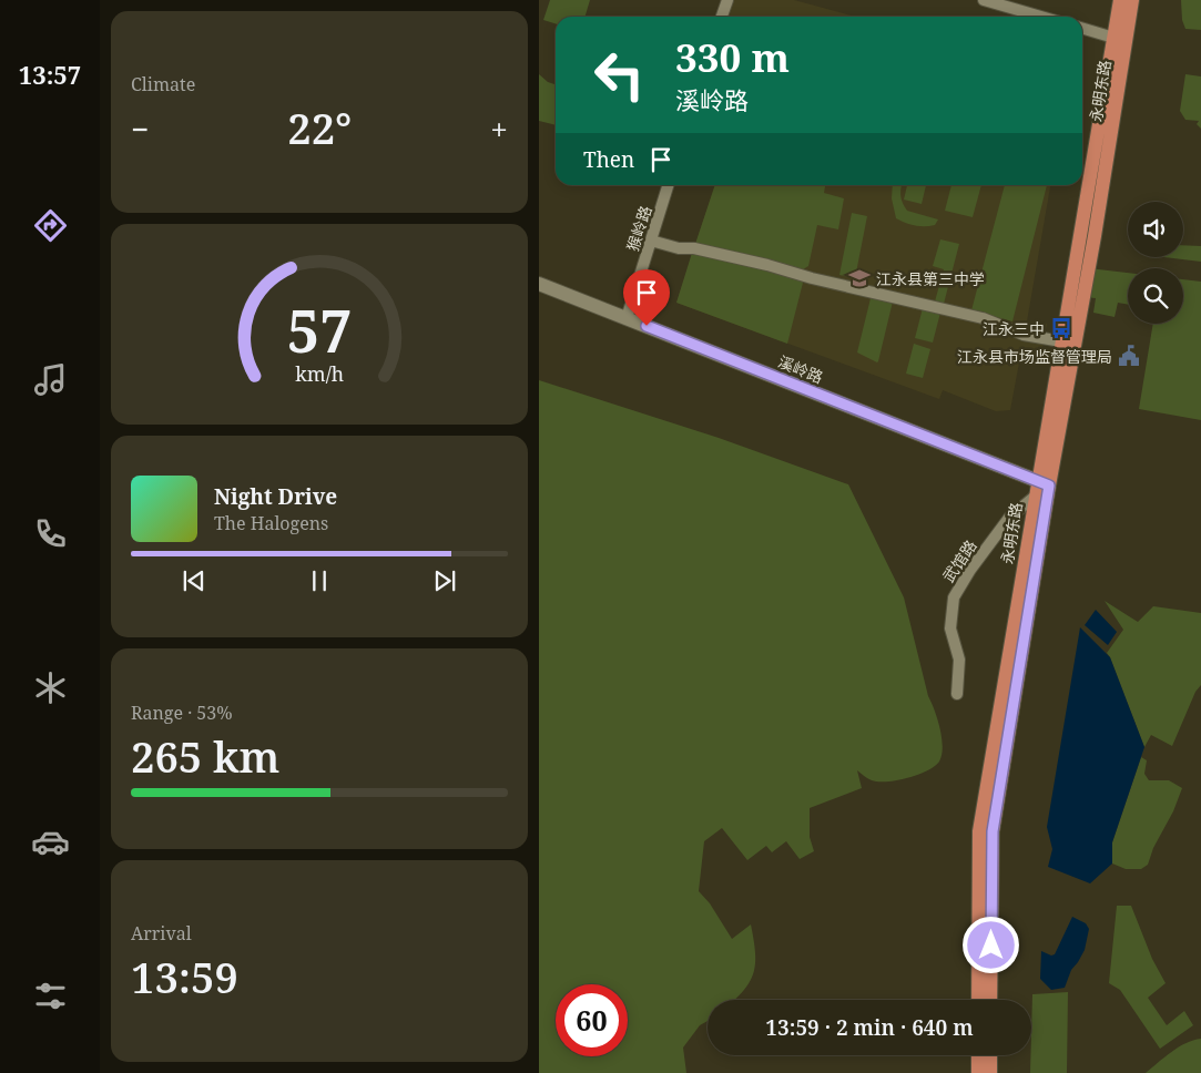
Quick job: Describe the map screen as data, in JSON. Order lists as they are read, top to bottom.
{
  "streets": {
    "main road": ["永明东路"],
    "street": ["猴岭路", "溪岭路", "武馆路"]
  },
  "crossings": [
    ["永明东路", "溪岭路"],
    ["永明东路", "武馆路"],
    ["猴岭路", "溪岭路"]
  ],
  "places": {
    "school or university": ["江永县第三中学"],
    "bus stop": ["江永三中"],
    "public building": ["江永县市场监督管理局"]
  },
  "page": {
    "tabs": "13:57",
    "tile": [
      "Climate",
      ["Range · 53%", "265 km"],
      ["Arrival", "13:59"]
    ],
    "turn": ["330 m", "溪岭路"],
    "heat": ["−", "22°", "+"],
    "then": "Then",
    "song": ["Night Drive", "The Halogens"],
    "limit": "60",
    "trip": "13:59 · 2 min · 640 m",
    "gauge": ["57", "km/h"]
  }
}
